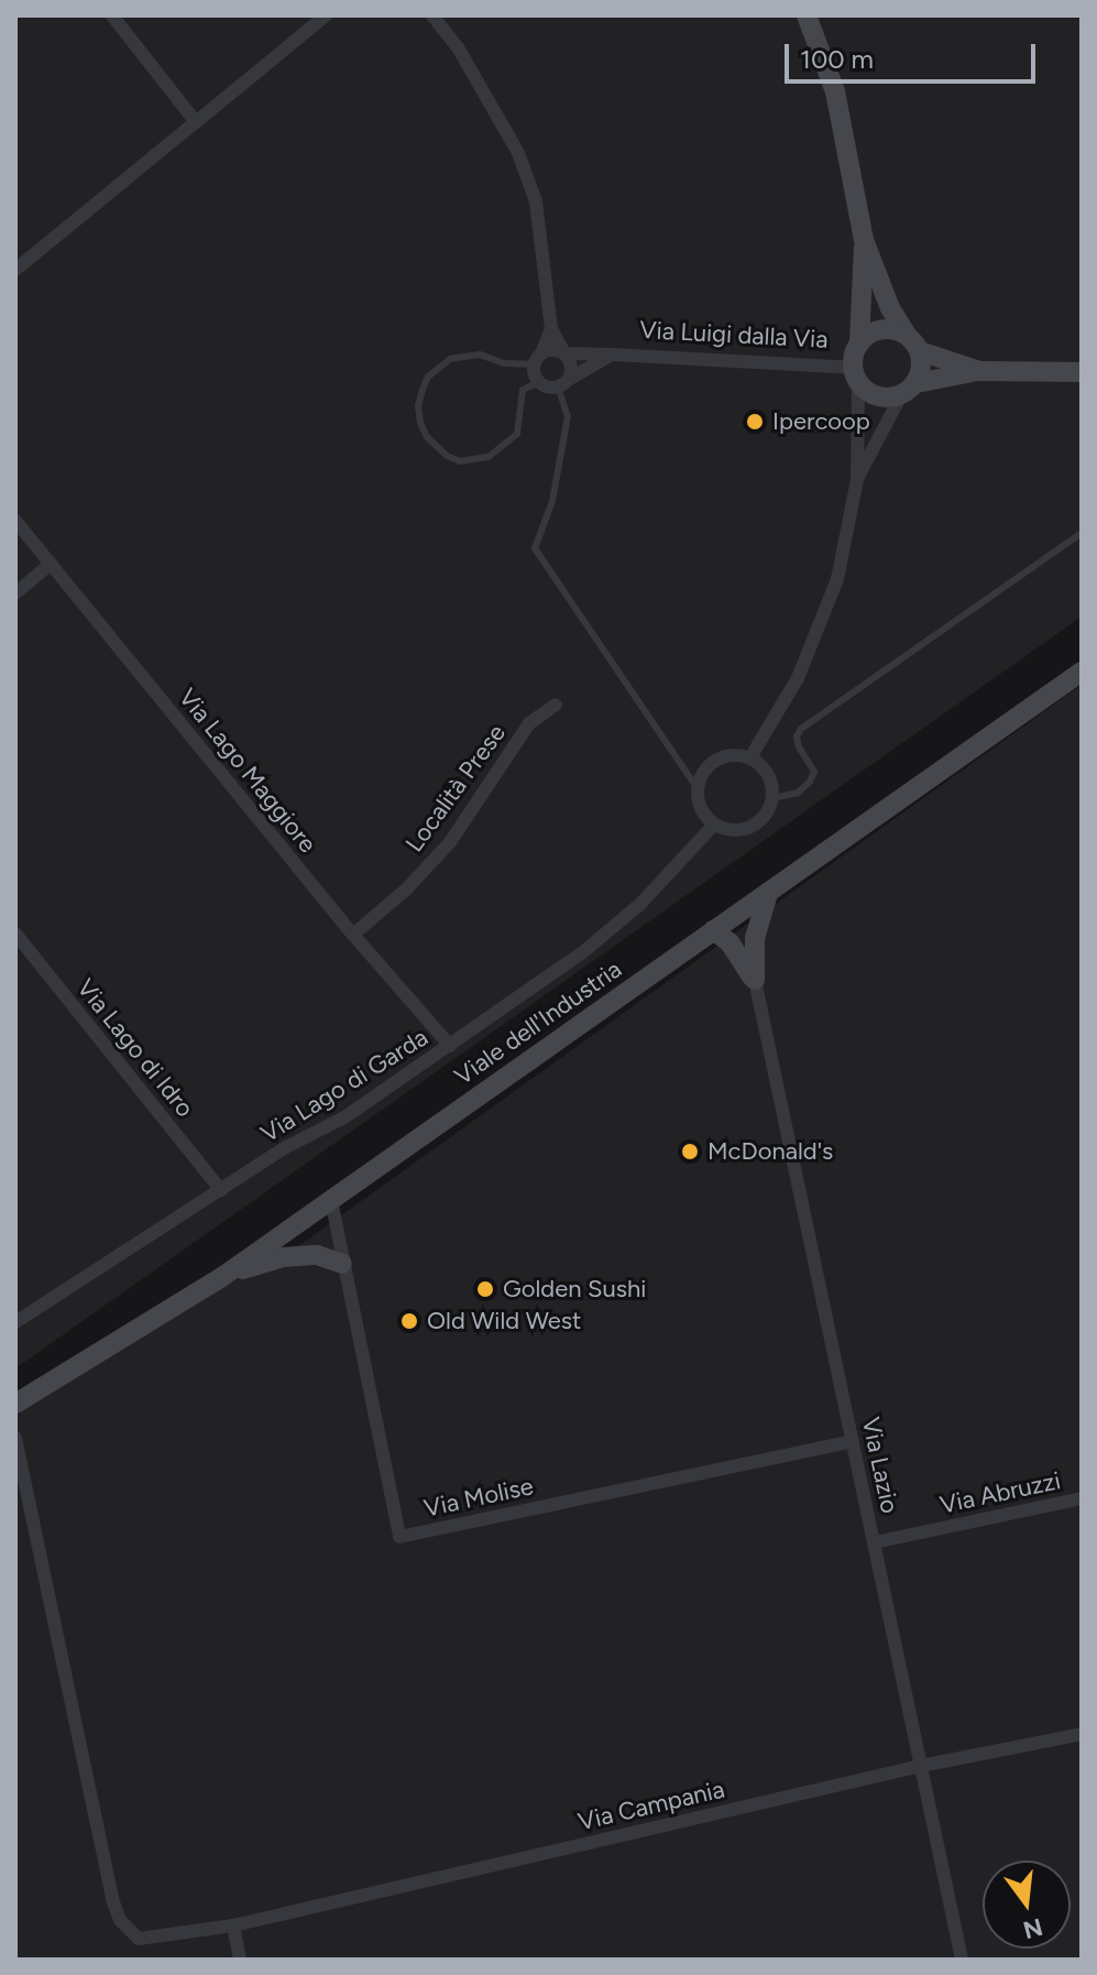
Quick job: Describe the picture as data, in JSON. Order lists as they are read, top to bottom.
{
  "streets": {
    "main road": ["Viale dell'Industria"],
    "street": [
      "Via Luigi dalla Via",
      "Via Lago Maggiore",
      "Località Prese",
      "Via Lago di Idro",
      "Via Lago di Garda",
      "Via Lazio",
      "Via Abruzzi",
      "Via Molise",
      "Via Campania"
    ]
  },
  "crossings": [
    ["Via Lago Maggiore", "Località Prese"],
    ["Via Lago Maggiore", "Via Lago di Garda"],
    ["Viale dell'Industria", "Via Molise"],
    ["Via Lago di Idro", "Via Lago di Garda"],
    ["Via Lazio", "Via Abruzzi"],
    ["Via Lazio", "Via Molise"],
    ["Via Lazio", "Via Campania"]
  ],
  "places": [
    "Ipercoop",
    "McDonald's",
    "Golden Sushi",
    "Old Wild West"
  ],
  "scale_bar": "100 m",
  "north": "bottom"
}
